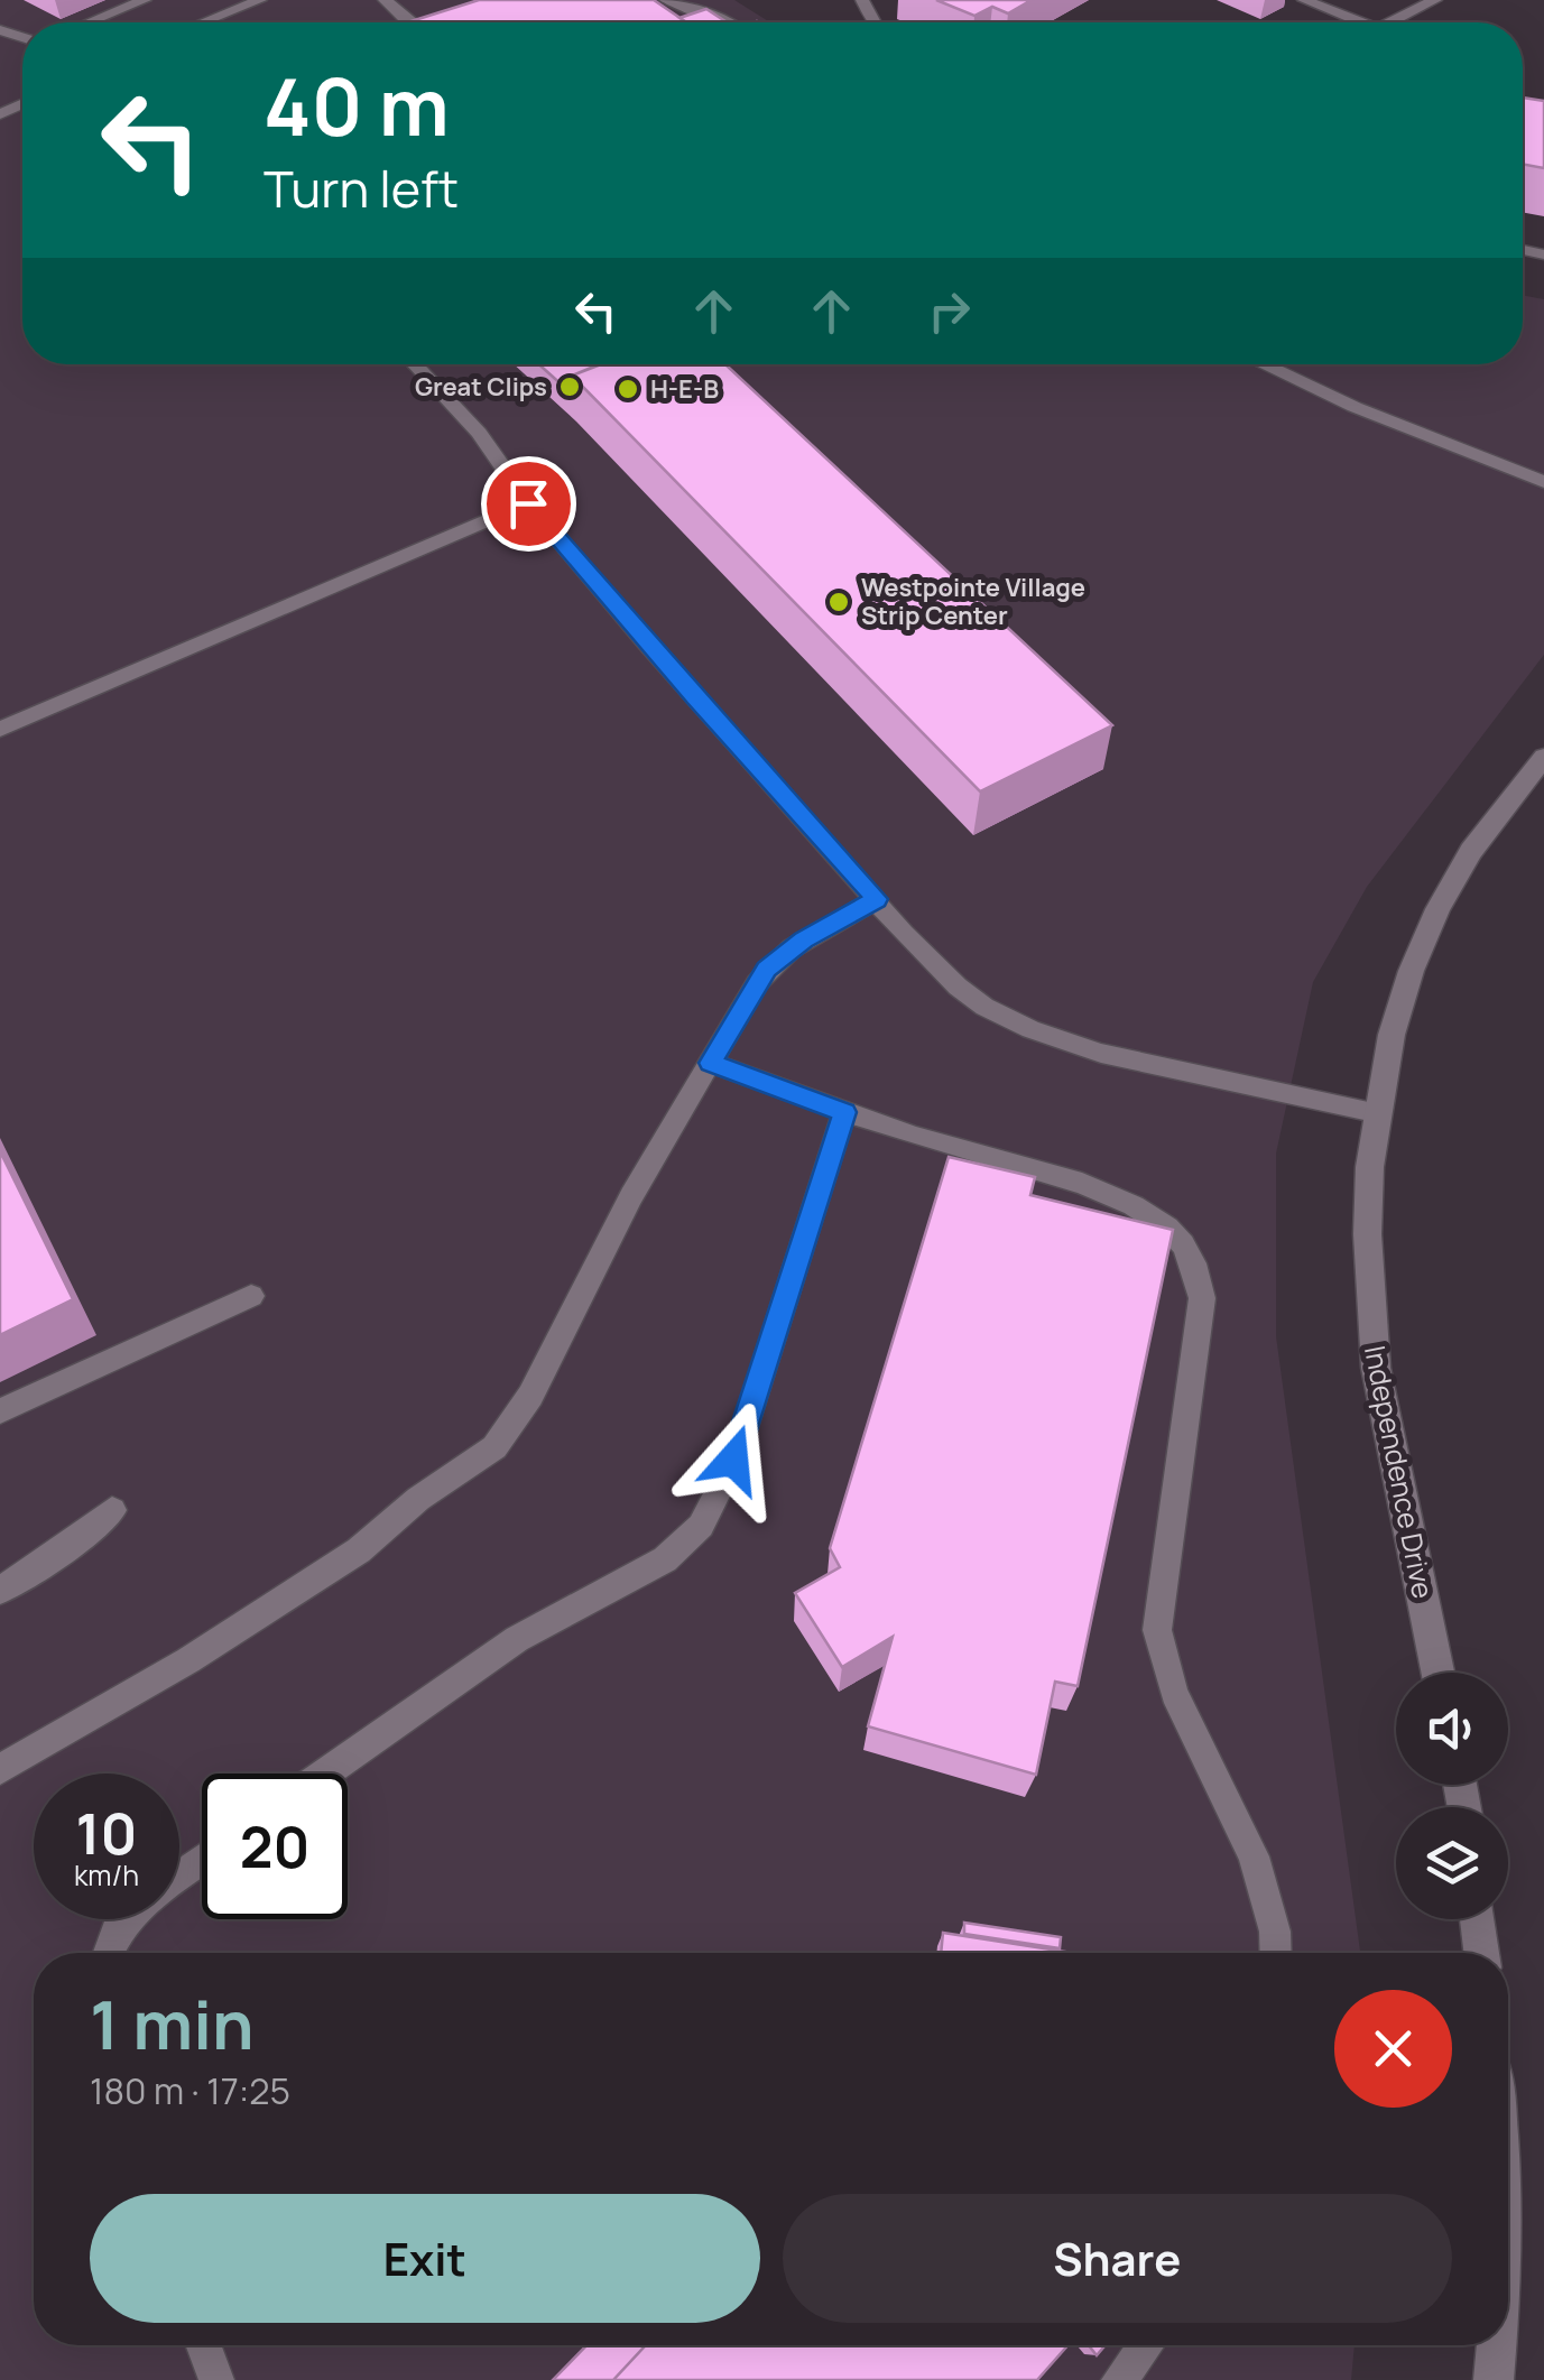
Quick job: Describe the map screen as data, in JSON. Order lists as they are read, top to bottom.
{
  "streets": {
    "street": ["Independence Drive"]
  },
  "places": ["Great Clips", "H-E-B", "Westpointe Village Strip Center"],
  "page": {
    "turn": ["40 m", "Turn left"],
    "speed": "10 km/h",
    "limit": "20",
    "heading": ["1 min", "180 m · 17:25"],
    "buttons": ["Exit", "Share"]
  }
}
